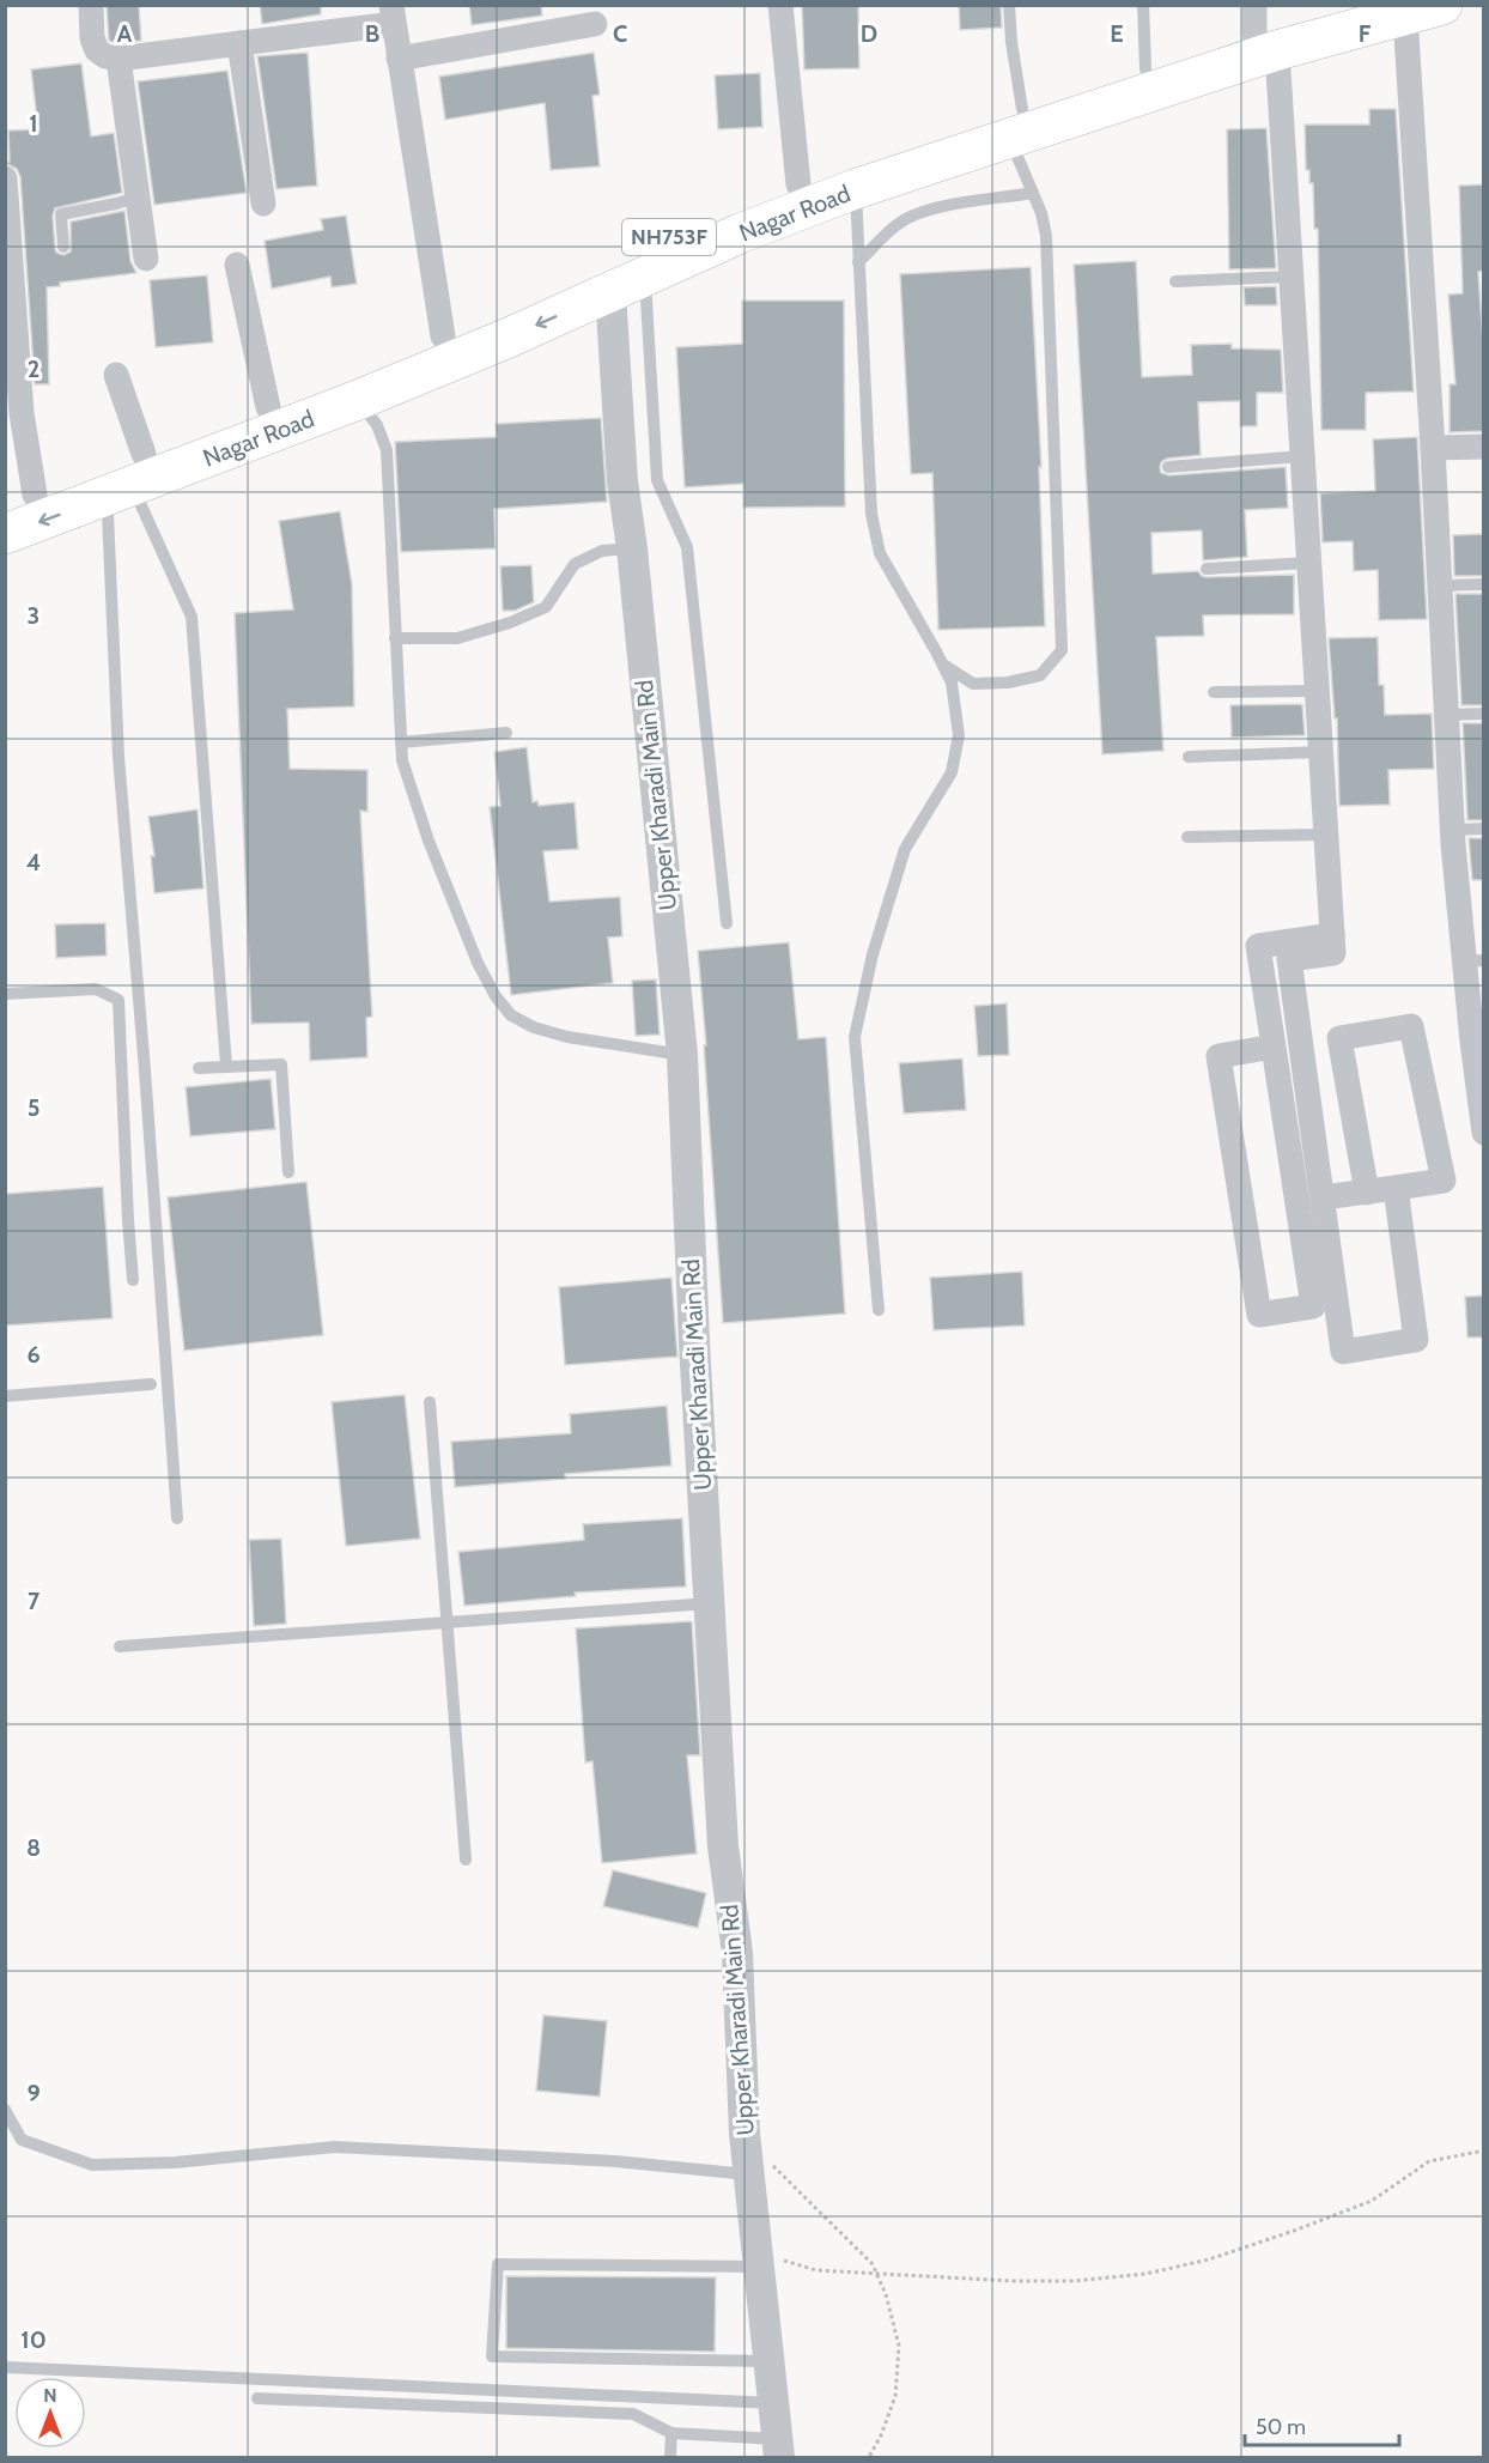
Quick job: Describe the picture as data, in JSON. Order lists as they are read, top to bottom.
{
  "streets": {
    "highway": ["Nagar Road", "NH753F"],
    "street": ["Upper Kharadi Main Rd"]
  },
  "crossings": [
    ["Nagar Road", "Upper Kharadi Main Rd"]
  ],
  "scale_bar": "50 m",
  "north": "top",
  "grid": {
    "columns": [
      "A",
      "B",
      "C",
      "D",
      "E",
      "F"
    ],
    "rows": [
      "1",
      "2",
      "3",
      "4",
      "5",
      "6",
      "7",
      "8",
      "9",
      "10"
    ]
  }
}
